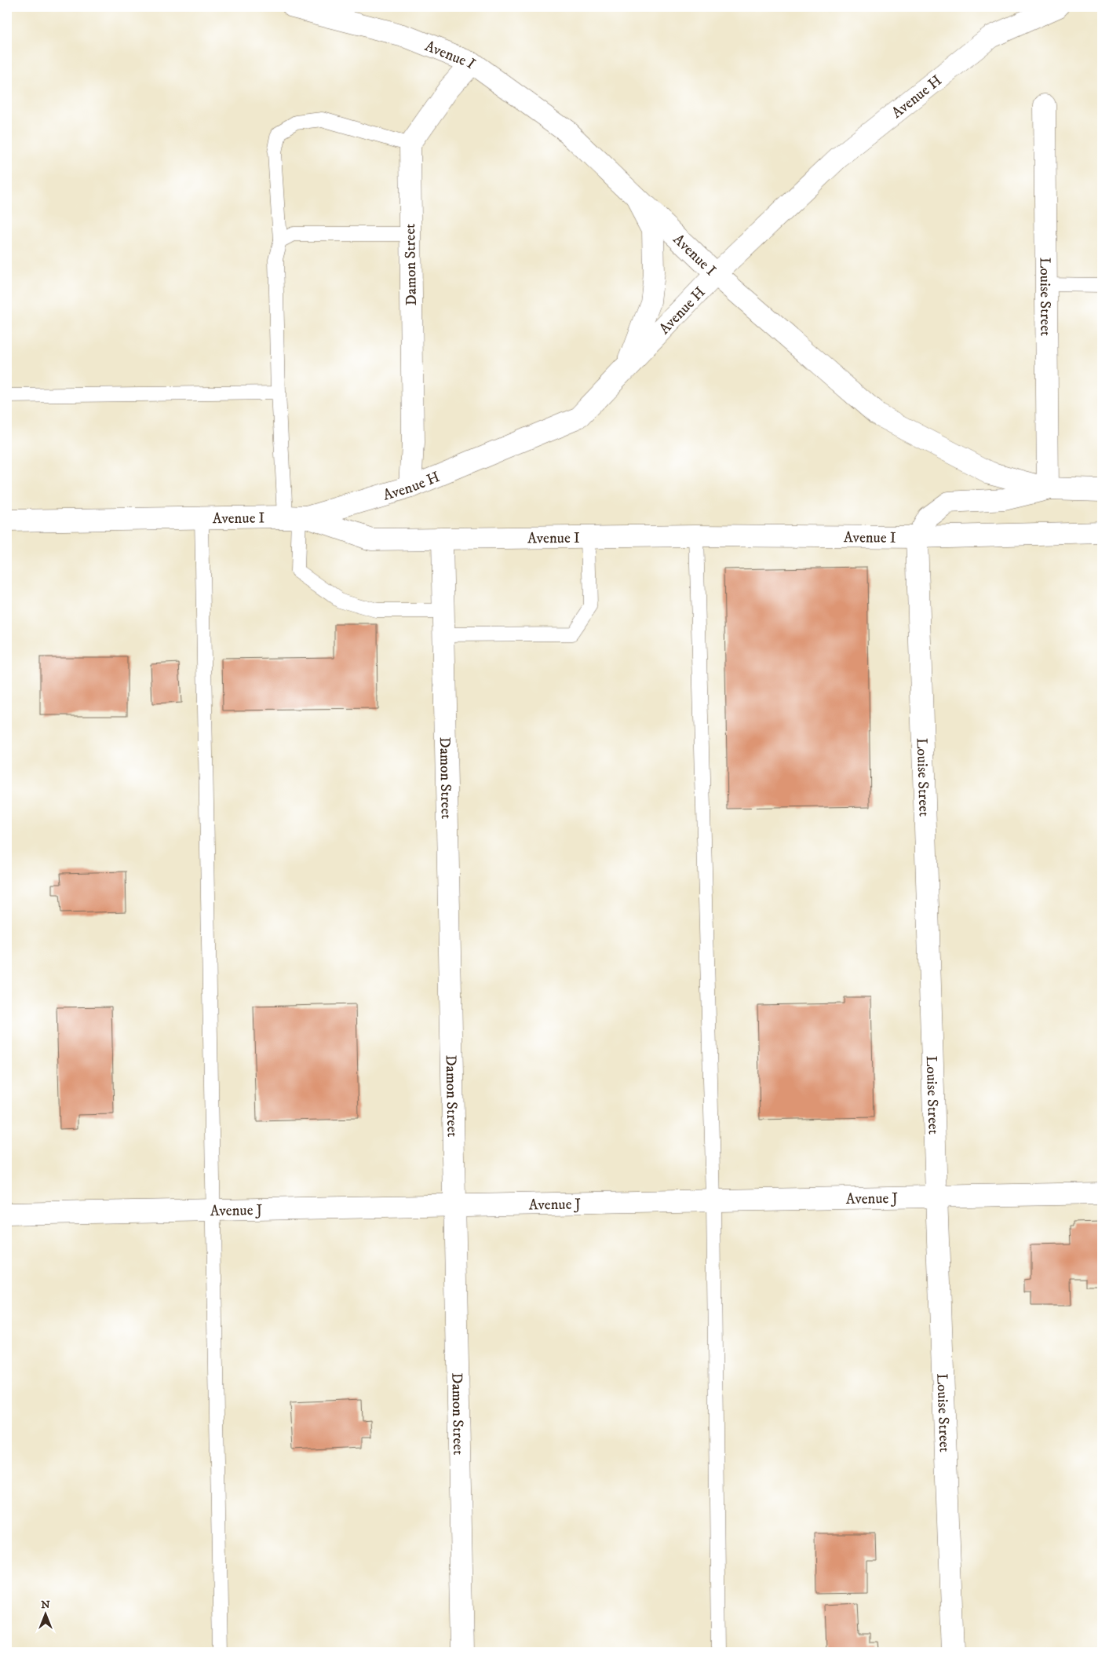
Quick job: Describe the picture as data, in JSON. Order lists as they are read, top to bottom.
{
  "streets": {
    "street": [
      "Avenue I",
      "Avenue H",
      "Damon Street",
      "Louise Street",
      "Avenue J"
    ]
  },
  "crossings": [
    ["Avenue I", "Avenue H"],
    ["Avenue I", "Damon Street"],
    ["Avenue I", "Louise Street"],
    ["Avenue H", "Damon Street"],
    ["Damon Street", "Avenue J"],
    ["Louise Street", "Avenue J"]
  ],
  "north": "top"
}
